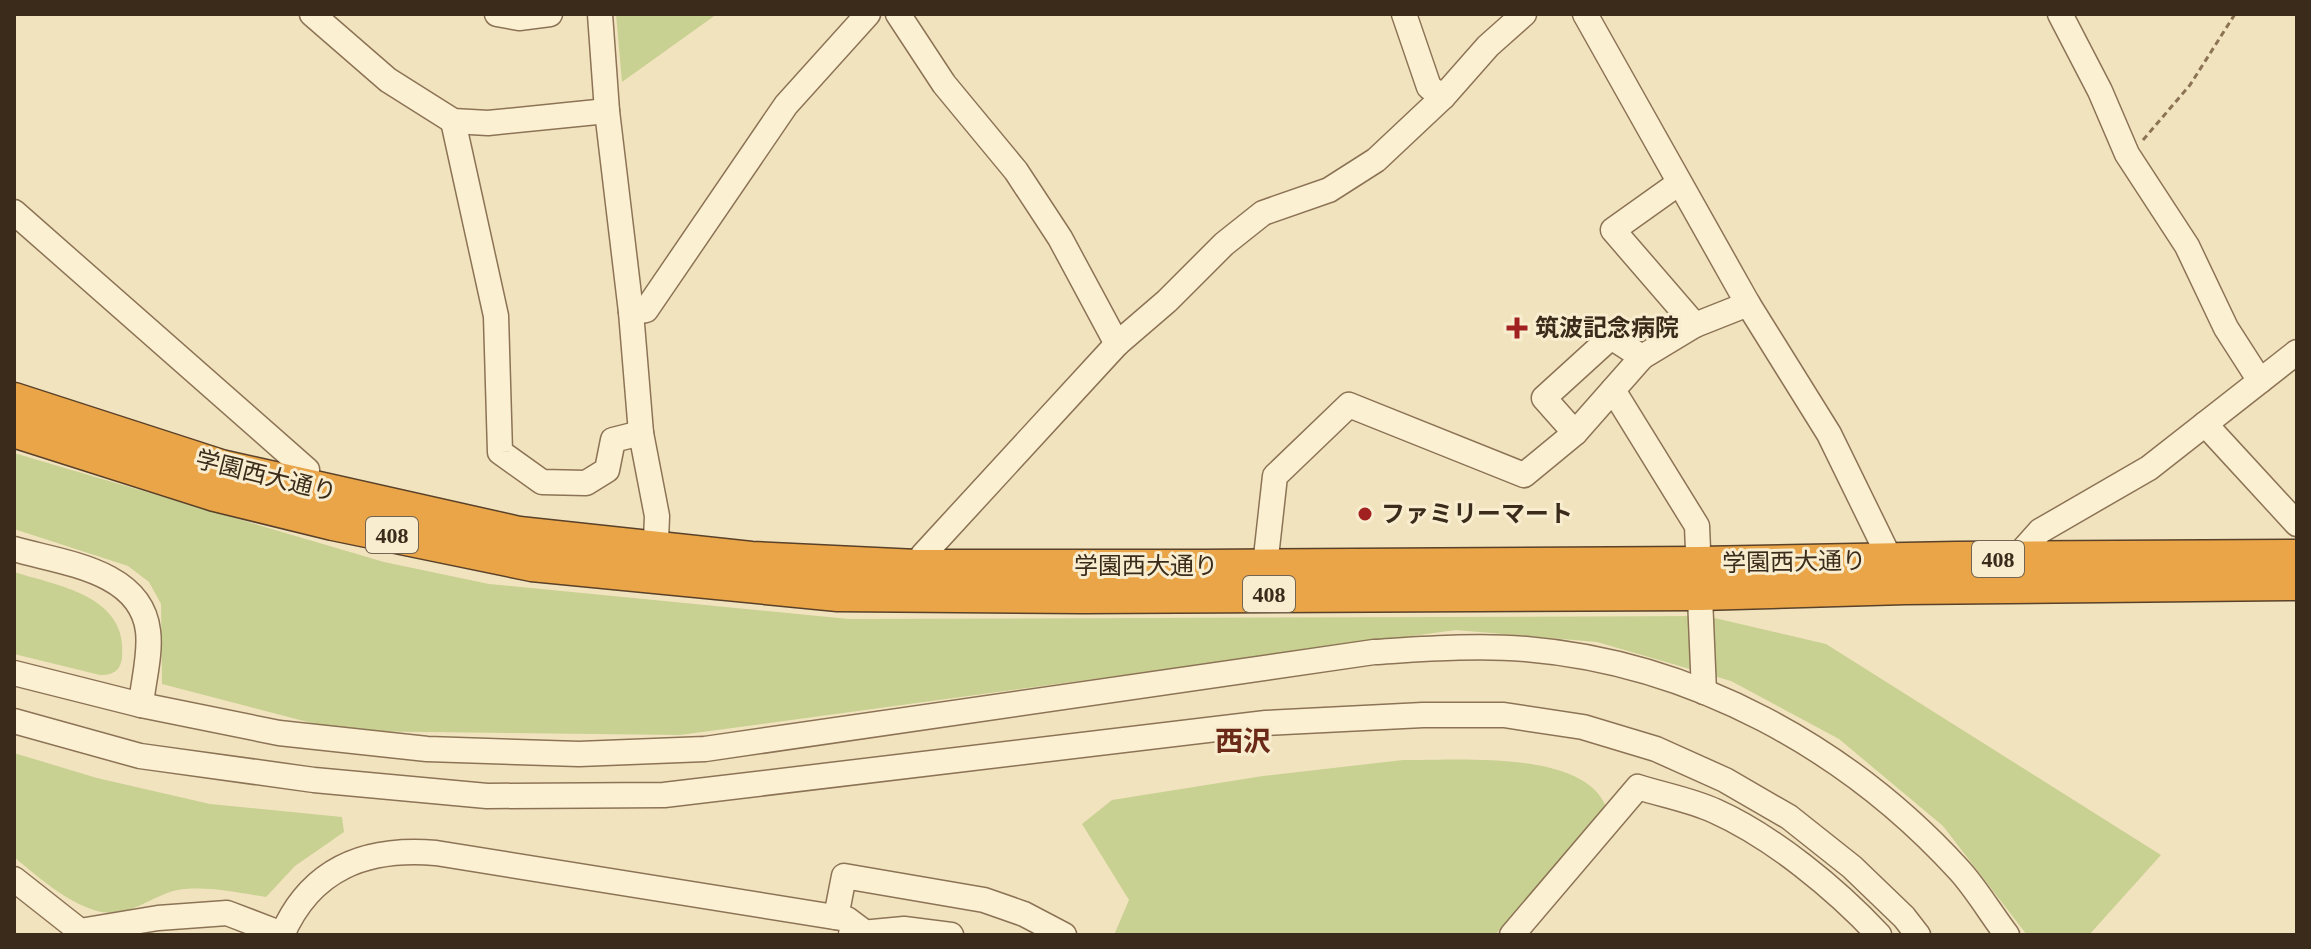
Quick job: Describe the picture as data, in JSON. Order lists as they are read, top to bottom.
{
  "streets": {
    "highway": ["学園西大通り", "408"]
  },
  "districts": ["西沢"],
  "places": {
    "health": ["筑波記念病院"],
    "other": ["ファミリーマート"]
  }
}
